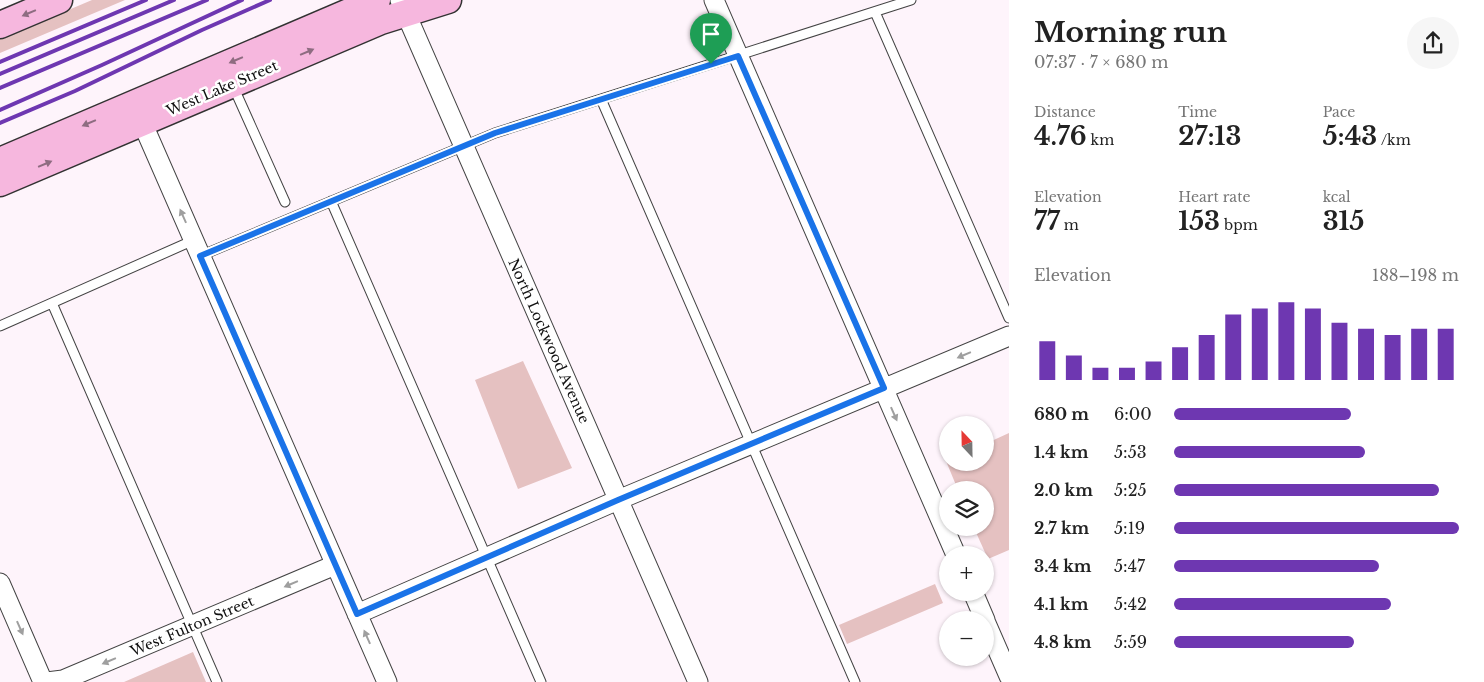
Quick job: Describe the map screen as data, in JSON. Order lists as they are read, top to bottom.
{
  "streets": {
    "main road": ["West Lake Street"],
    "street": ["North Lockwood Avenue", "West Fulton Street"]
  },
  "crossings": [
    ["West Lake Street", "North Lockwood Avenue"]
  ],
  "one_way": ["West Fulton Street"],
  "north": "top",
  "page": {
    "heading": ["Morning run", "07:37 · 7 × 680 m"],
    "stats": [
      ["Distance", "4.76 km"],
      ["Time", "27:13"],
      ["Pace", "5:43 /km"],
      ["Elevation", "77 m"],
      ["Heart rate", "153 bpm"],
      ["kcal", "315"]
    ],
    "chart": ["Elevation", "188–198 m"],
    "list": [
      {
        "name": "680 m",
        "note": "6:00"
      },
      {
        "name": "1.4 km",
        "note": "5:53"
      },
      {
        "name": "2.0 km",
        "note": "5:25"
      },
      {
        "name": "2.7 km",
        "note": "5:19"
      },
      {
        "name": "3.4 km",
        "note": "5:47"
      },
      {
        "name": "4.1 km",
        "note": "5:42"
      },
      {
        "name": "4.8 km",
        "note": "5:59"
      }
    ],
    "map_buttons": ["+", "−"]
  }
}
